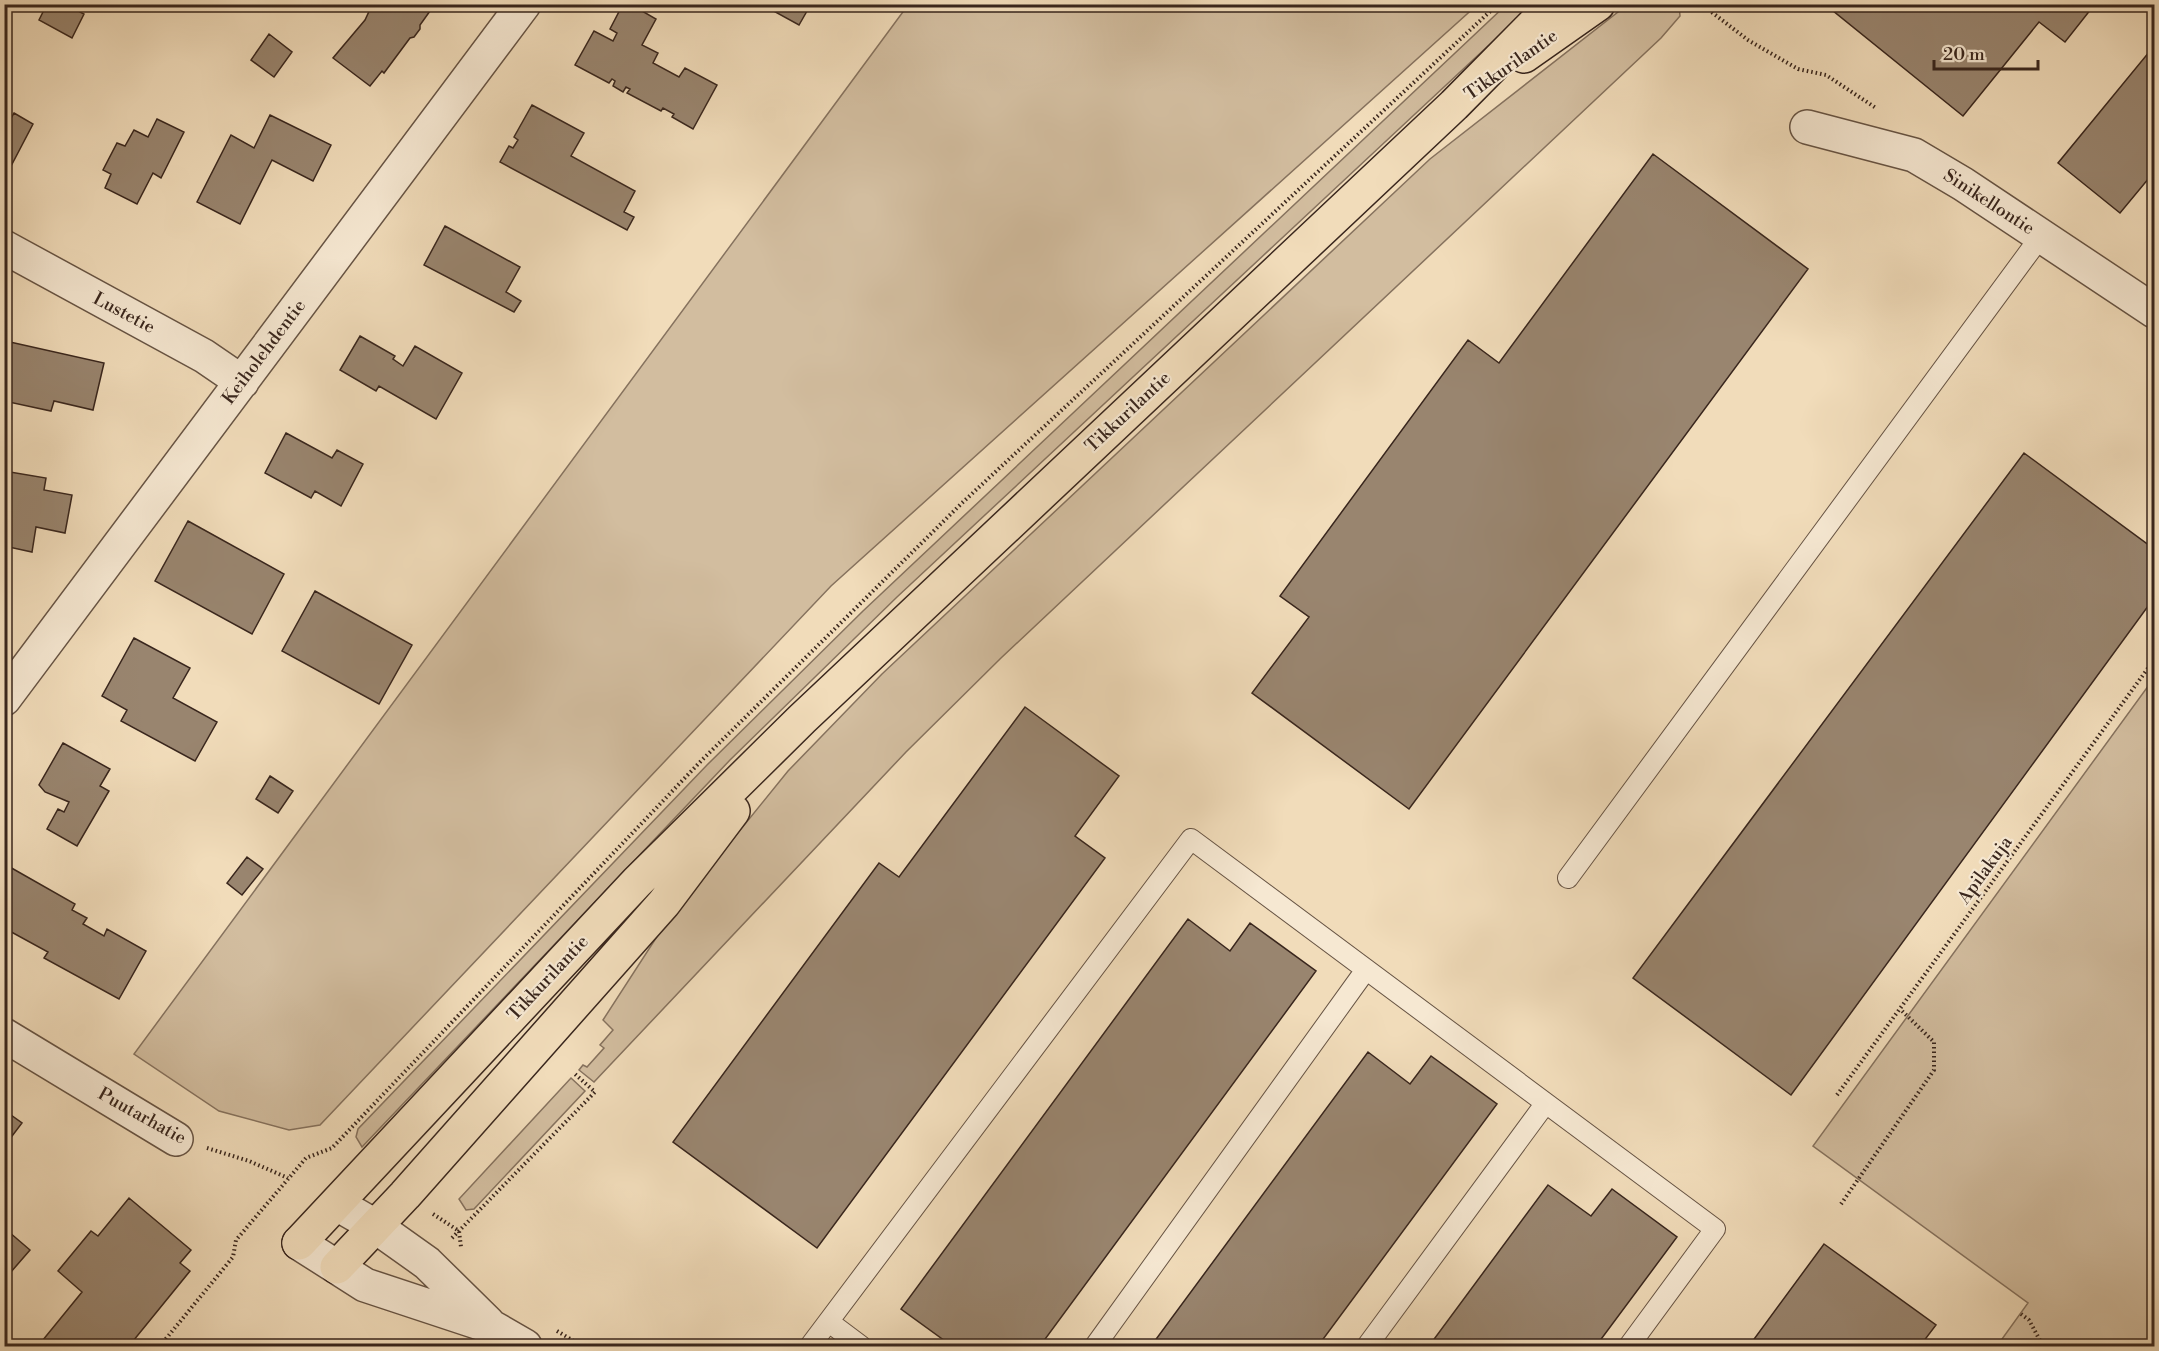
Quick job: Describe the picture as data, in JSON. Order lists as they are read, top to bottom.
{
  "streets": {
    "main road": ["Tikkurilantie"],
    "street": [
      "Sinikellontie",
      "Lustetie",
      "Keiholehdentie",
      "Puutarhatie"
    ],
    "path": ["Apilakuja"]
  },
  "crossings": [
    ["Lustetie", "Keiholehdentie"]
  ],
  "scale_bar": "20 m"
}
